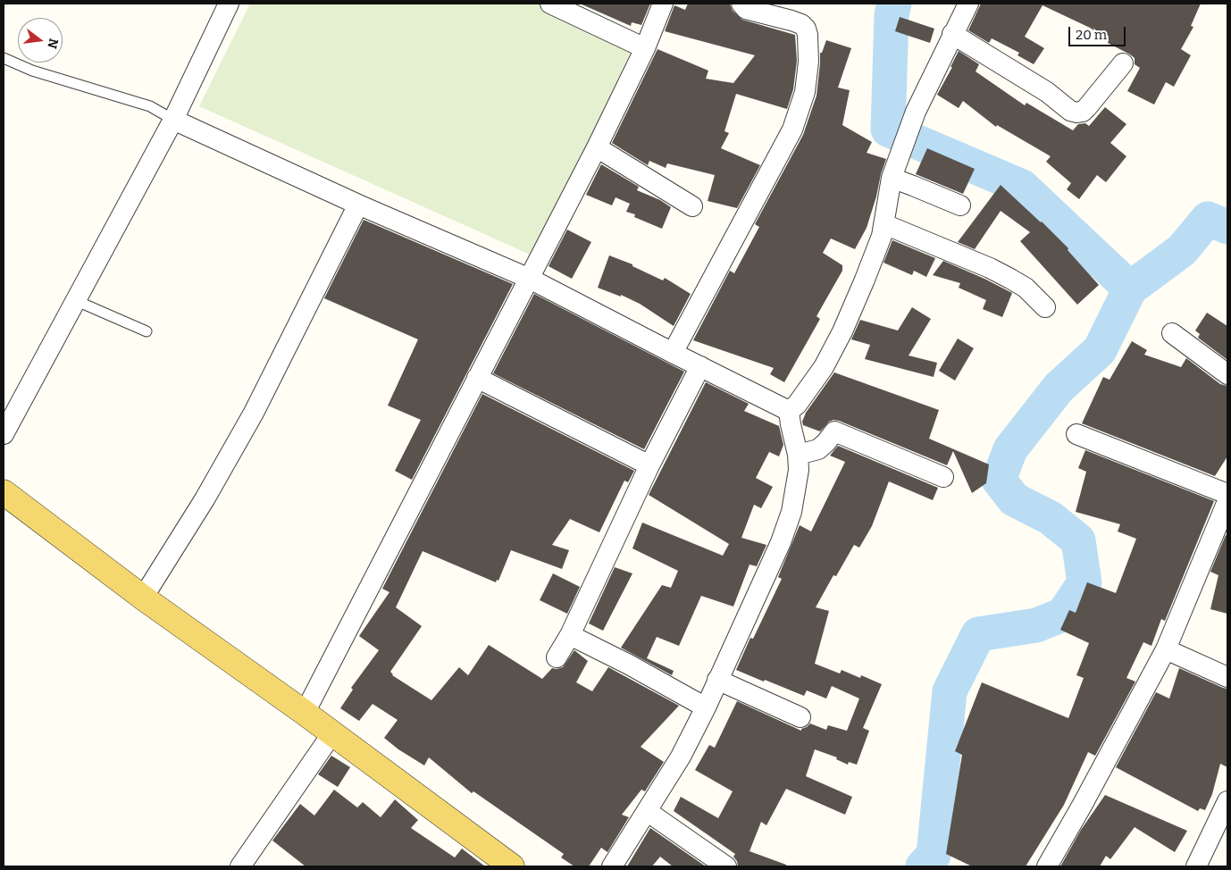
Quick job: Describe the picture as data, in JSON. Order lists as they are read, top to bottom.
{
  "scale_bar": "20 m",
  "north": "right"
}
